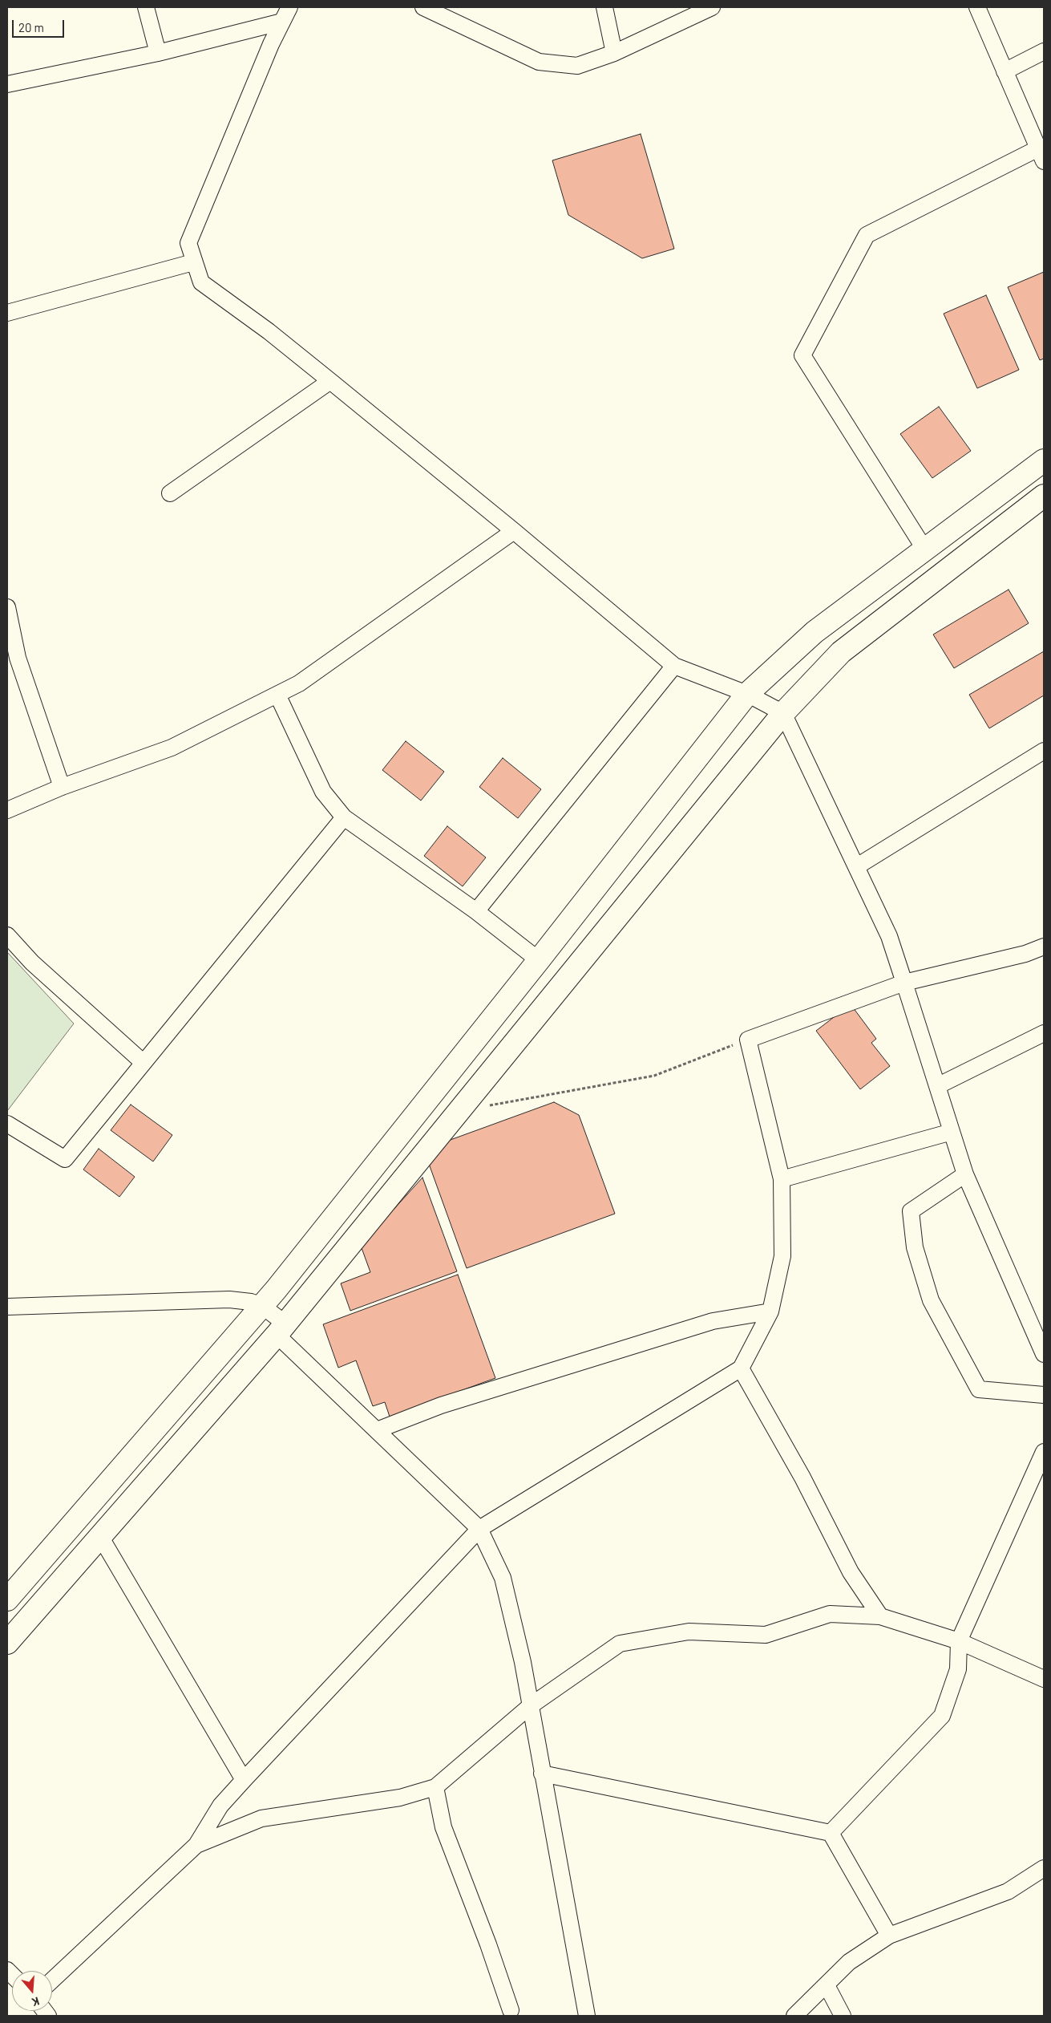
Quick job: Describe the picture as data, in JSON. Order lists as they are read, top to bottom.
{
  "scale_bar": "20 m",
  "north": "bottom"
}
